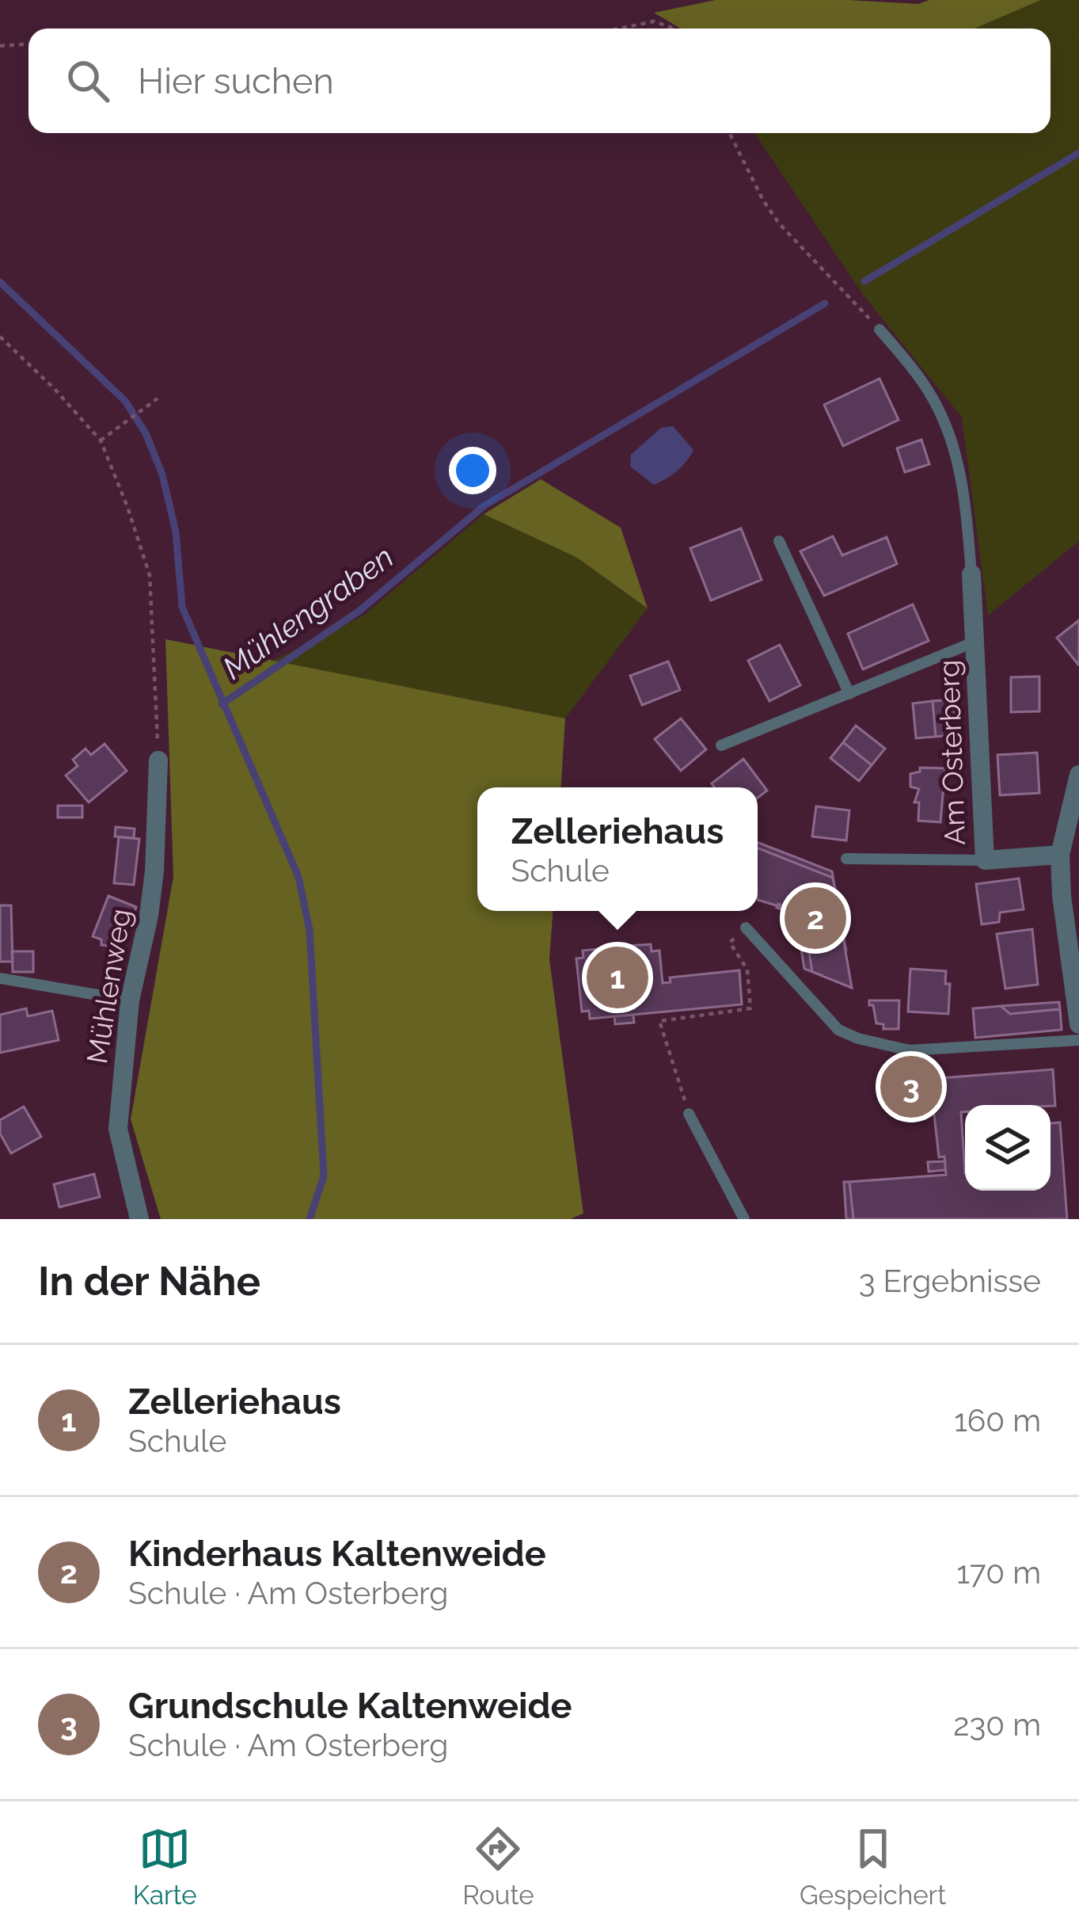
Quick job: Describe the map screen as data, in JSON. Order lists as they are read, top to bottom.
{
  "streets": {
    "street": ["Am Osterberg", "Mühlenweg"]
  },
  "water": ["Mühlengraben"],
  "page": {
    "search": "Hier suchen",
    "popup": ["Zelleriehaus", "Schule"],
    "pins": ["2", "1", "3"],
    "heading": ["In der Nähe", "3 Ergebnisse"],
    "list": [
      {
        "mark": "1",
        "name": "Zelleriehaus",
        "note": "Schule",
        "value": "160 m"
      },
      {
        "mark": "2",
        "name": "Kinderhaus Kaltenweide",
        "note": "Schule · Am Osterberg",
        "value": "170 m"
      },
      {
        "mark": "3",
        "name": "Grundschule Kaltenweide",
        "note": "Schule · Am Osterberg",
        "value": "230 m"
      }
    ],
    "nav": ["Karte", "Route", "Gespeichert"]
  }
}
